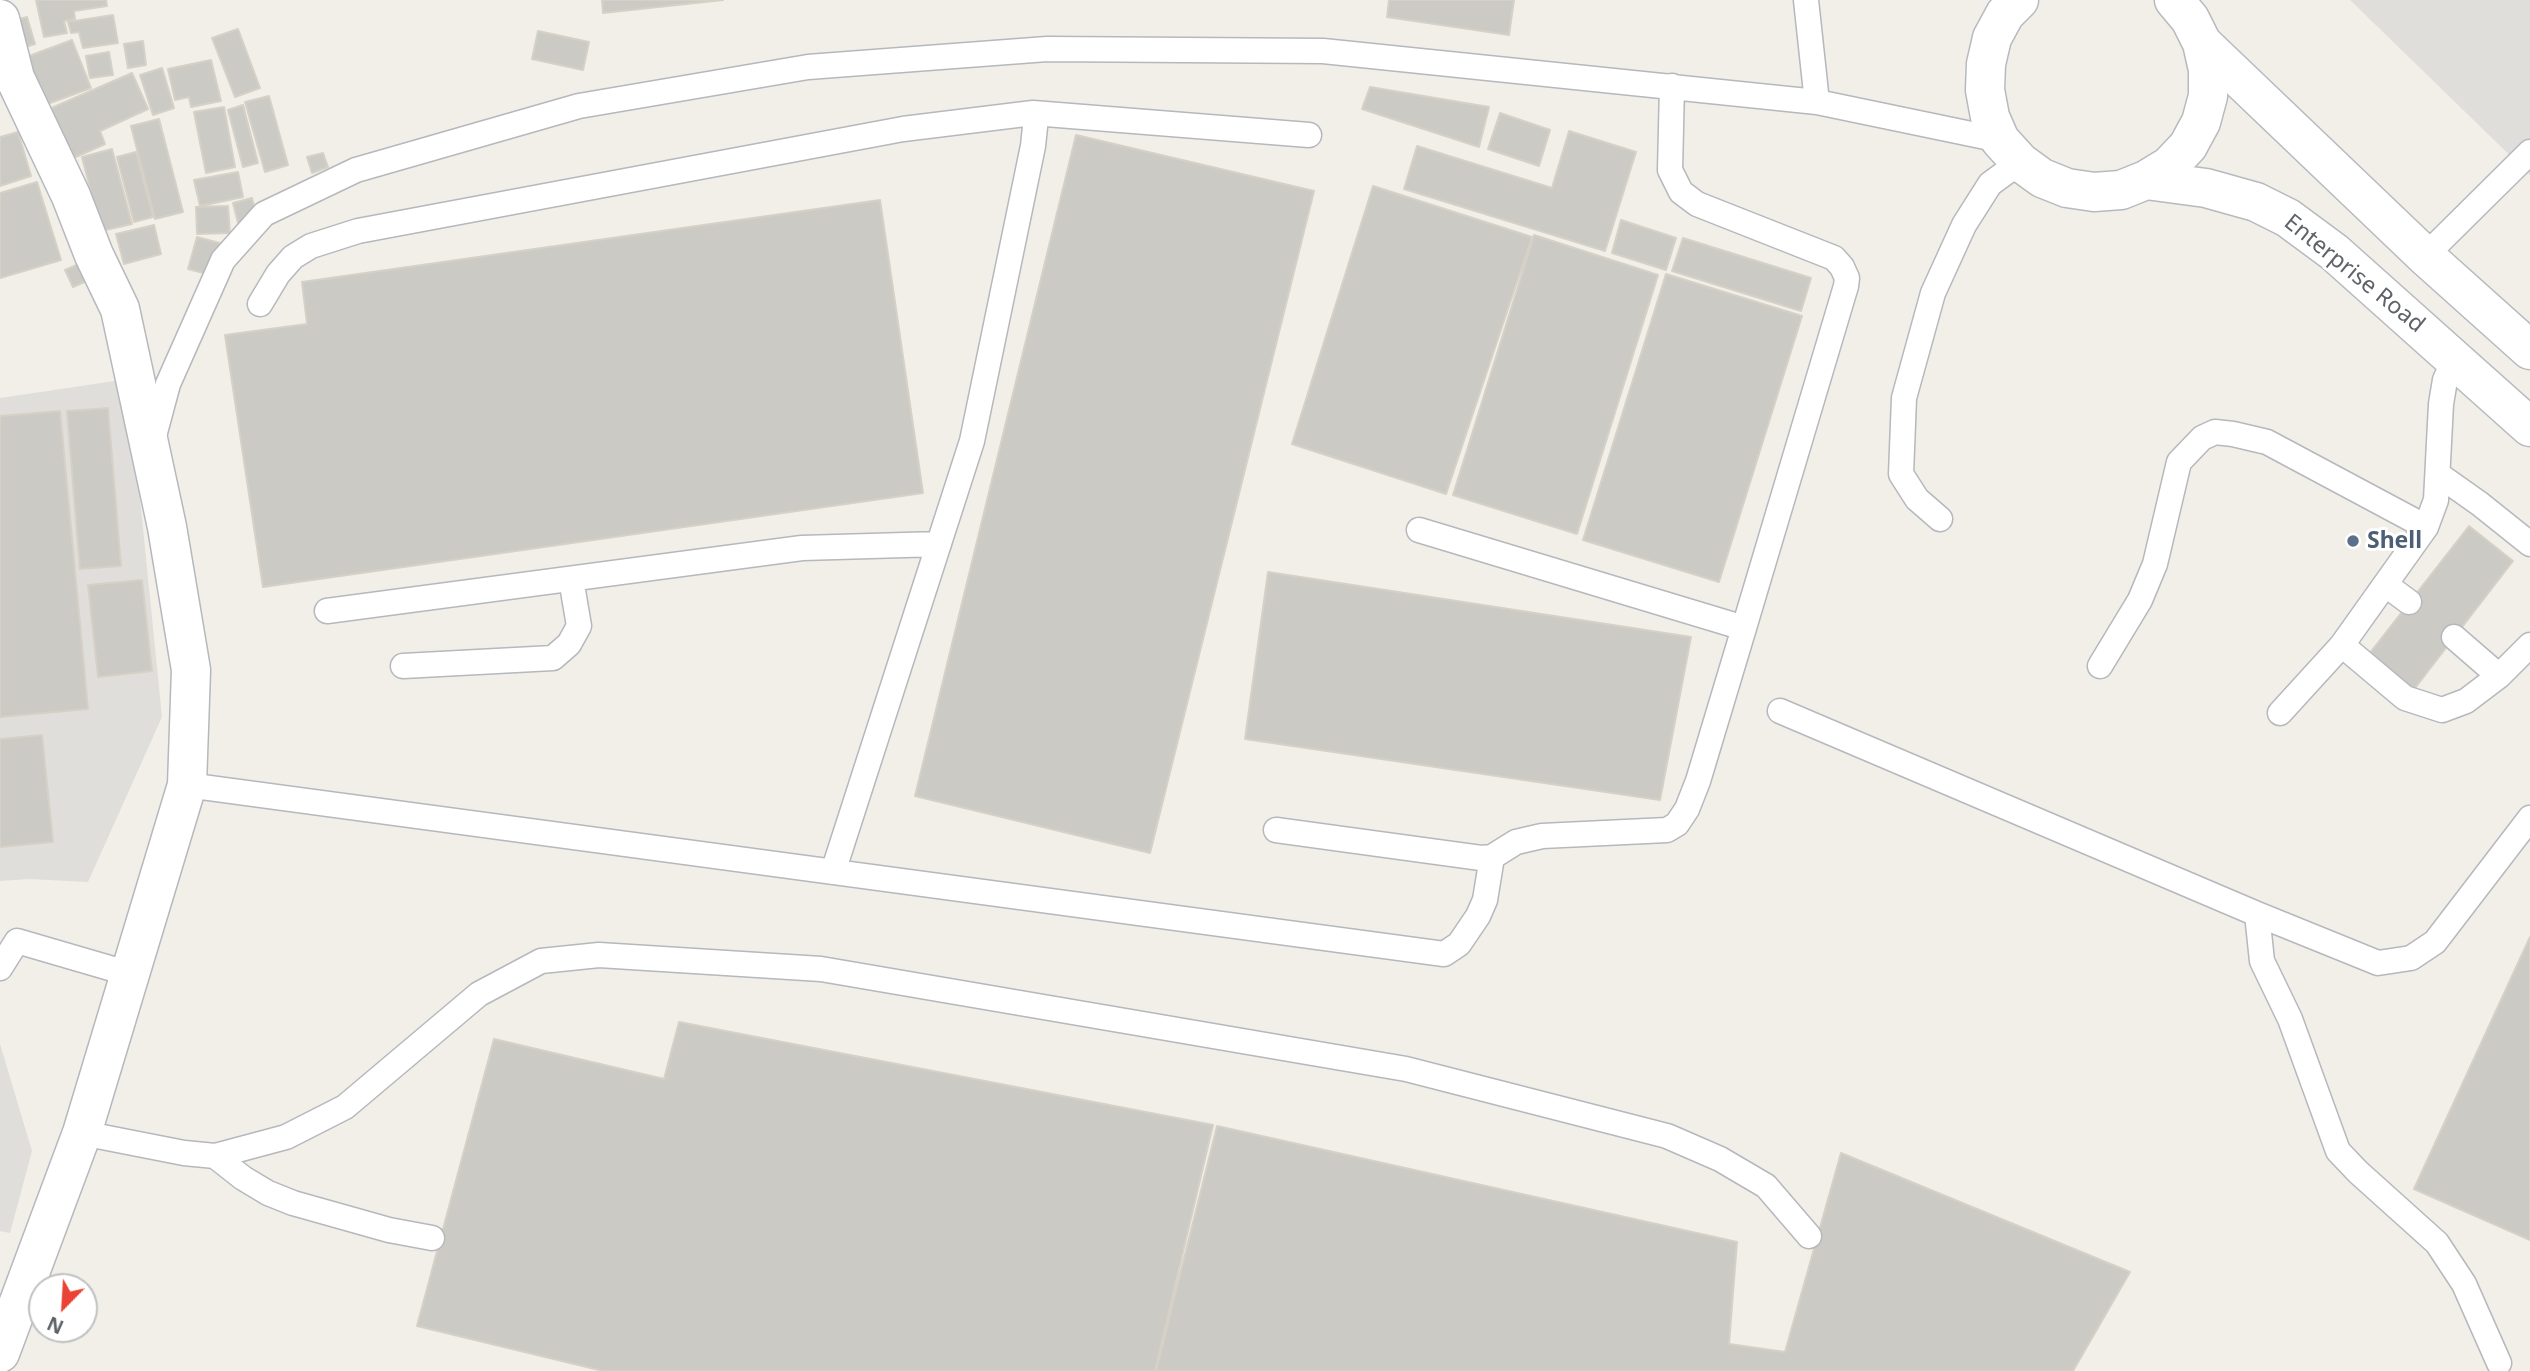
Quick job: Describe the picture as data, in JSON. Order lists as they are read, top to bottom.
{
  "streets": {
    "main road": ["Enterprise Road"]
  },
  "places": ["Shell"],
  "north": "bottom left"
}
